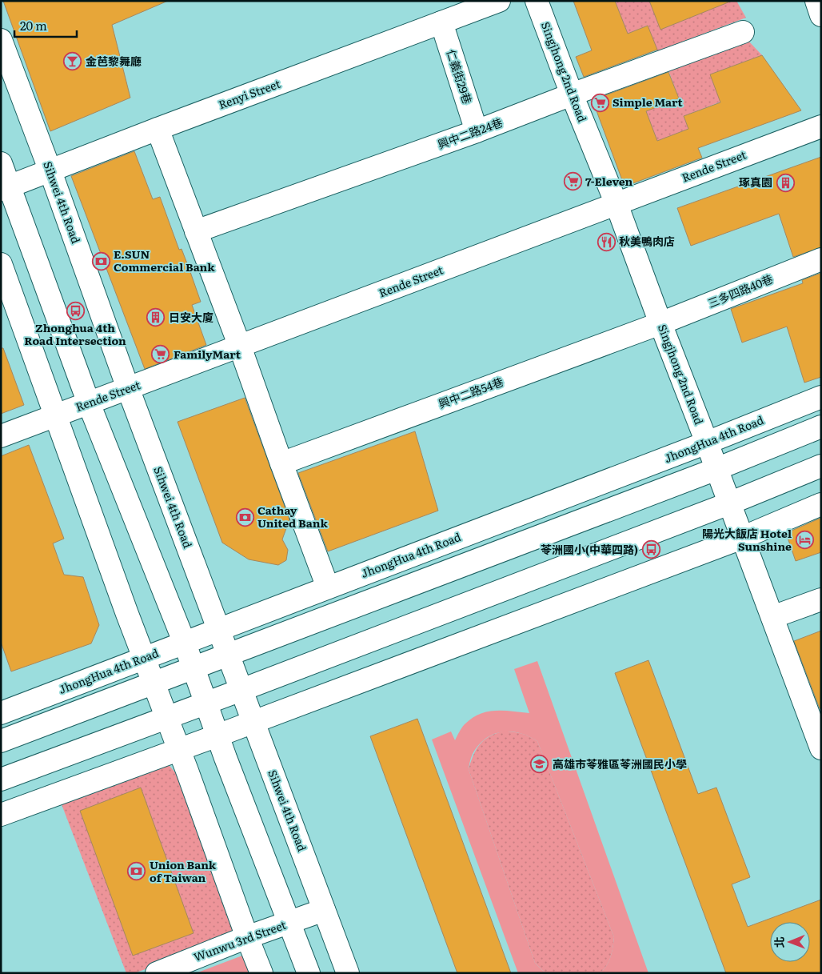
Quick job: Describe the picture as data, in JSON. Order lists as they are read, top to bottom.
{
  "streets": {
    "street": [
      "Singjhong 2nd Road",
      "仁義街29巷",
      "Renyi Street",
      "興中二路24巷",
      "Rende Street",
      "Sihwei 4th Road",
      "三多四路40巷",
      "興中二路54巷",
      "JhongHua 4th Road",
      "Wunwu 3rd Street"
    ]
  },
  "crossings": [
    ["Singjhong 2nd Road", "興中二路24巷"],
    ["Singjhong 2nd Road", "Rende Street"],
    ["Singjhong 2nd Road", "三多四路40巷"],
    ["Singjhong 2nd Road", "興中二路54巷"],
    ["Singjhong 2nd Road", "JhongHua 4th Road"],
    ["仁義街29巷", "Renyi Street"],
    ["仁義街29巷", "興中二路24巷"],
    ["Renyi Street", "Sihwei 4th Road"],
    ["Rende Street", "Sihwei 4th Road"],
    ["Sihwei 4th Road", "JhongHua 4th Road"],
    ["Sihwei 4th Road", "Wunwu 3rd Street"],
    ["三多四路40巷", "興中二路54巷"]
  ],
  "places": {
    "bar": ["金芭黎舞廳"],
    "supermarket": ["Simple Mart", "7-Eleven", "FamilyMart"],
    "building": ["琢真園", "日安大廈"],
    "restaurant": ["秋美鴨肉店"],
    "bank": ["E.SUN Commercial Bank", "Cathay United Bank", "Union Bank of Taiwan"],
    "bus stop": ["Zhonghua 4th Road Intersection", "苓洲國小(中華四路)"],
    "hotel": ["陽光大飯店 Hotel Sunshine"],
    "school or university": ["高雄市苓雅區苓洲國民小學"]
  },
  "scale_bar": "20 m",
  "north": "left"
}
